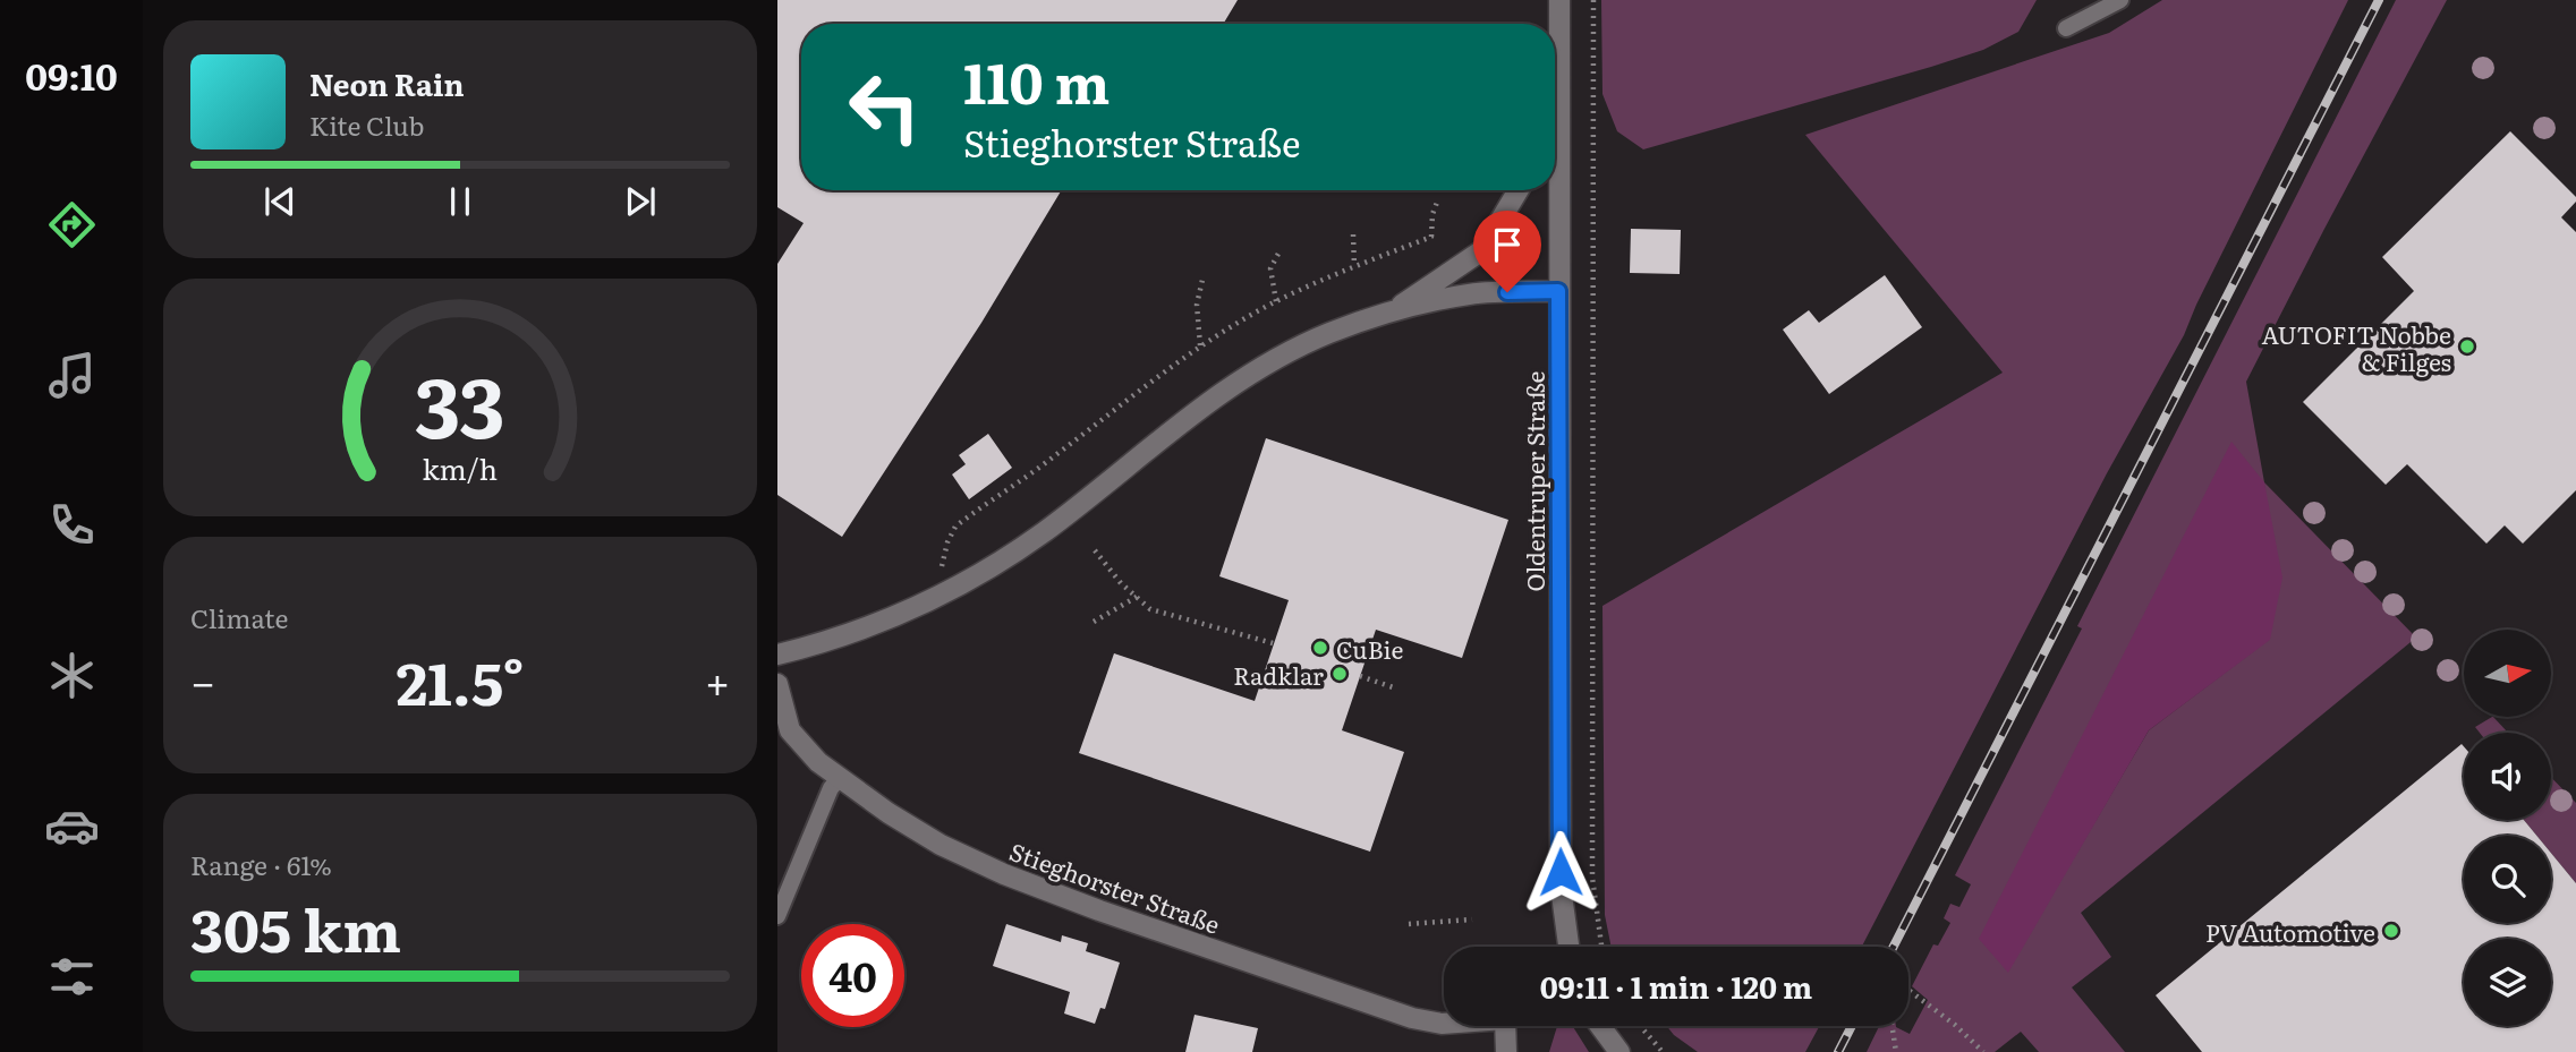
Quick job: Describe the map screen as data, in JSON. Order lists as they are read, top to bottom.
{
  "streets": {
    "street": ["Oldentruper Straße", "Stieghorster Straße"]
  },
  "places": [
    "AUTOFIT Nobbe & Filges",
    "CuBie",
    "Radklar",
    "PV Automotive"
  ],
  "north": "right",
  "page": {
    "tabs": "09:10",
    "turn": ["110 m", "Stieghorster Straße"],
    "song": ["Neon Rain", "Kite Club"],
    "tile": [
      "Climate",
      ["Range · 61%", "305 km"]
    ],
    "heat": ["−", "21.5°", "+"],
    "limit": "40",
    "trip": "09:11 · 1 min · 120 m",
    "gauge": ["33", "km/h"]
  }
}
